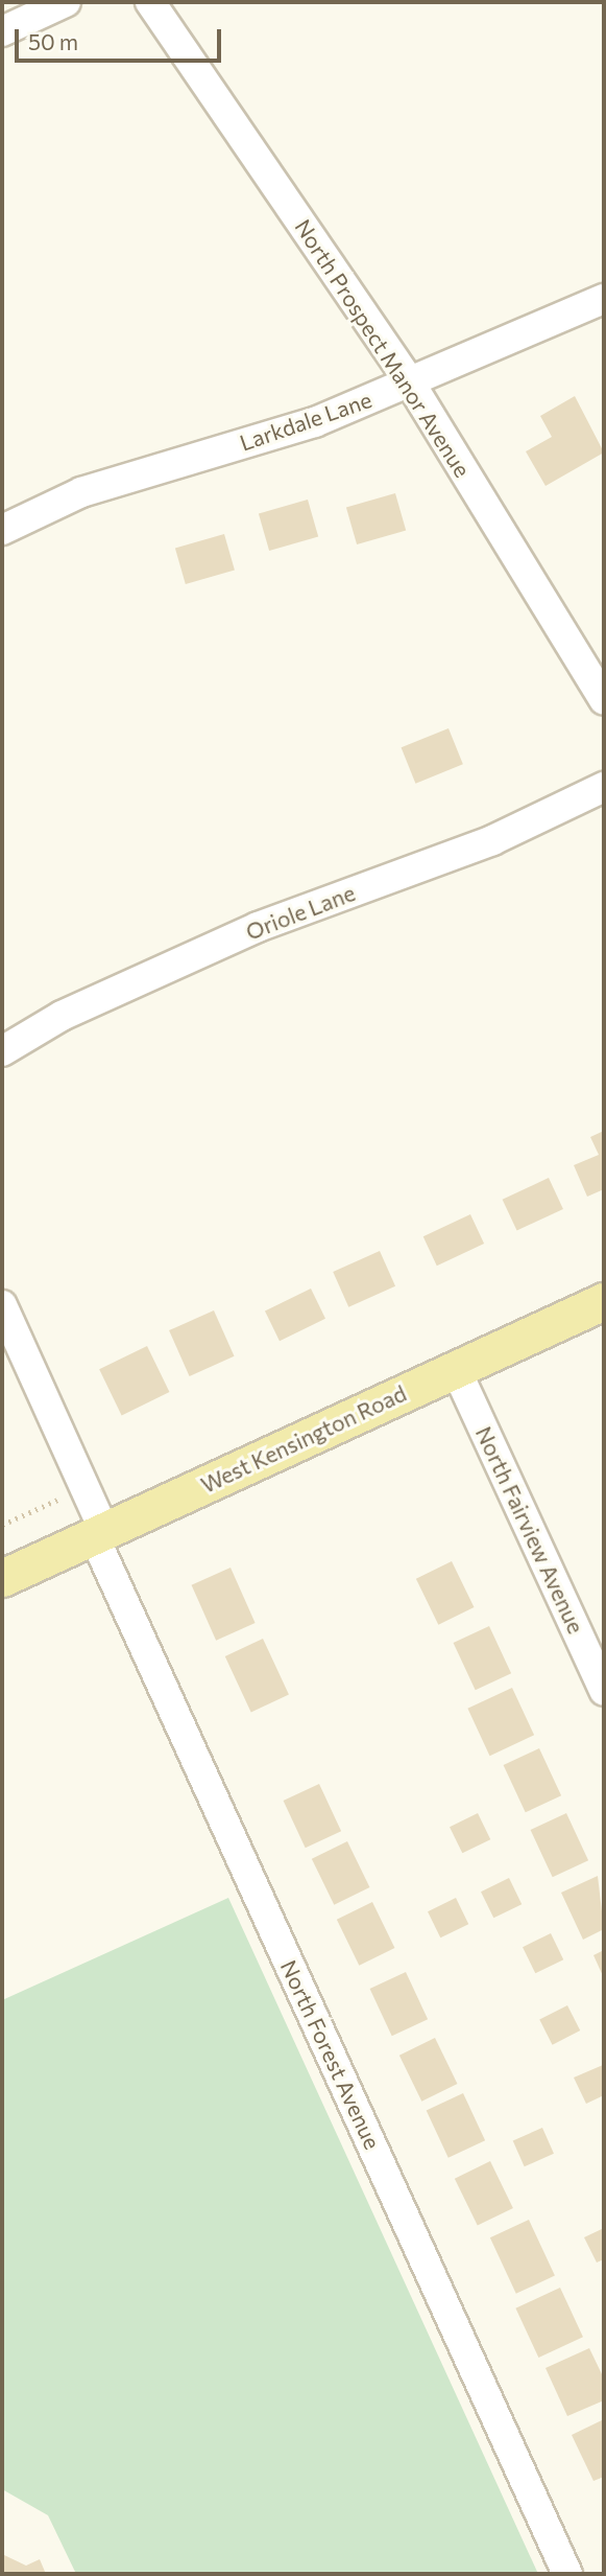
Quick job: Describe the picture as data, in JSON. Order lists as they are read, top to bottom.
{
  "streets": {
    "main road": ["West Kensington Road"],
    "street": [
      "North Prospect Manor Avenue",
      "Larkdale Lane",
      "Oriole Lane",
      "North Fairview Avenue",
      "North Forest Avenue"
    ]
  },
  "crossings": [
    ["North Prospect Manor Avenue", "Larkdale Lane"],
    ["West Kensington Road", "North Fairview Avenue"],
    ["West Kensington Road", "North Forest Avenue"]
  ],
  "scale_bar": "50 m"
}
